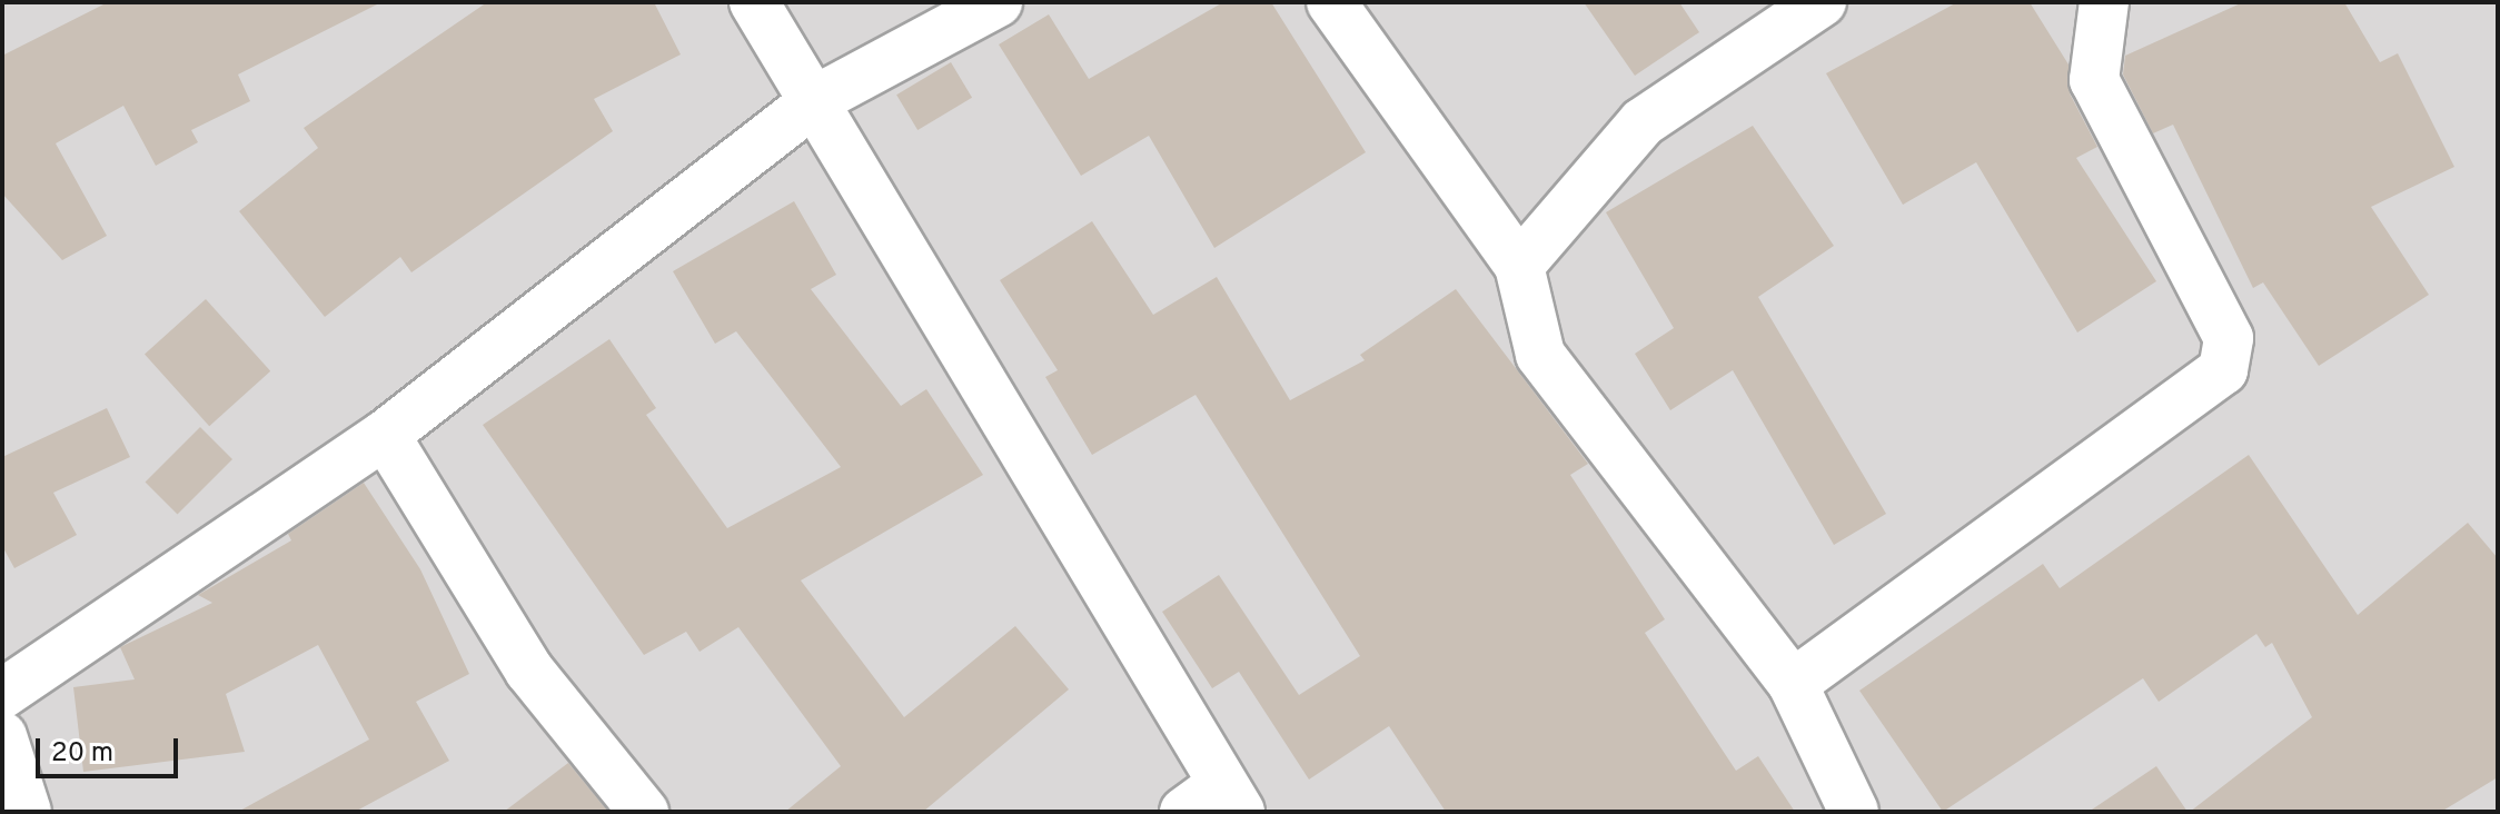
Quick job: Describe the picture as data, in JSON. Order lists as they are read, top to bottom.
{
  "scale_bar": "20 m"
}
